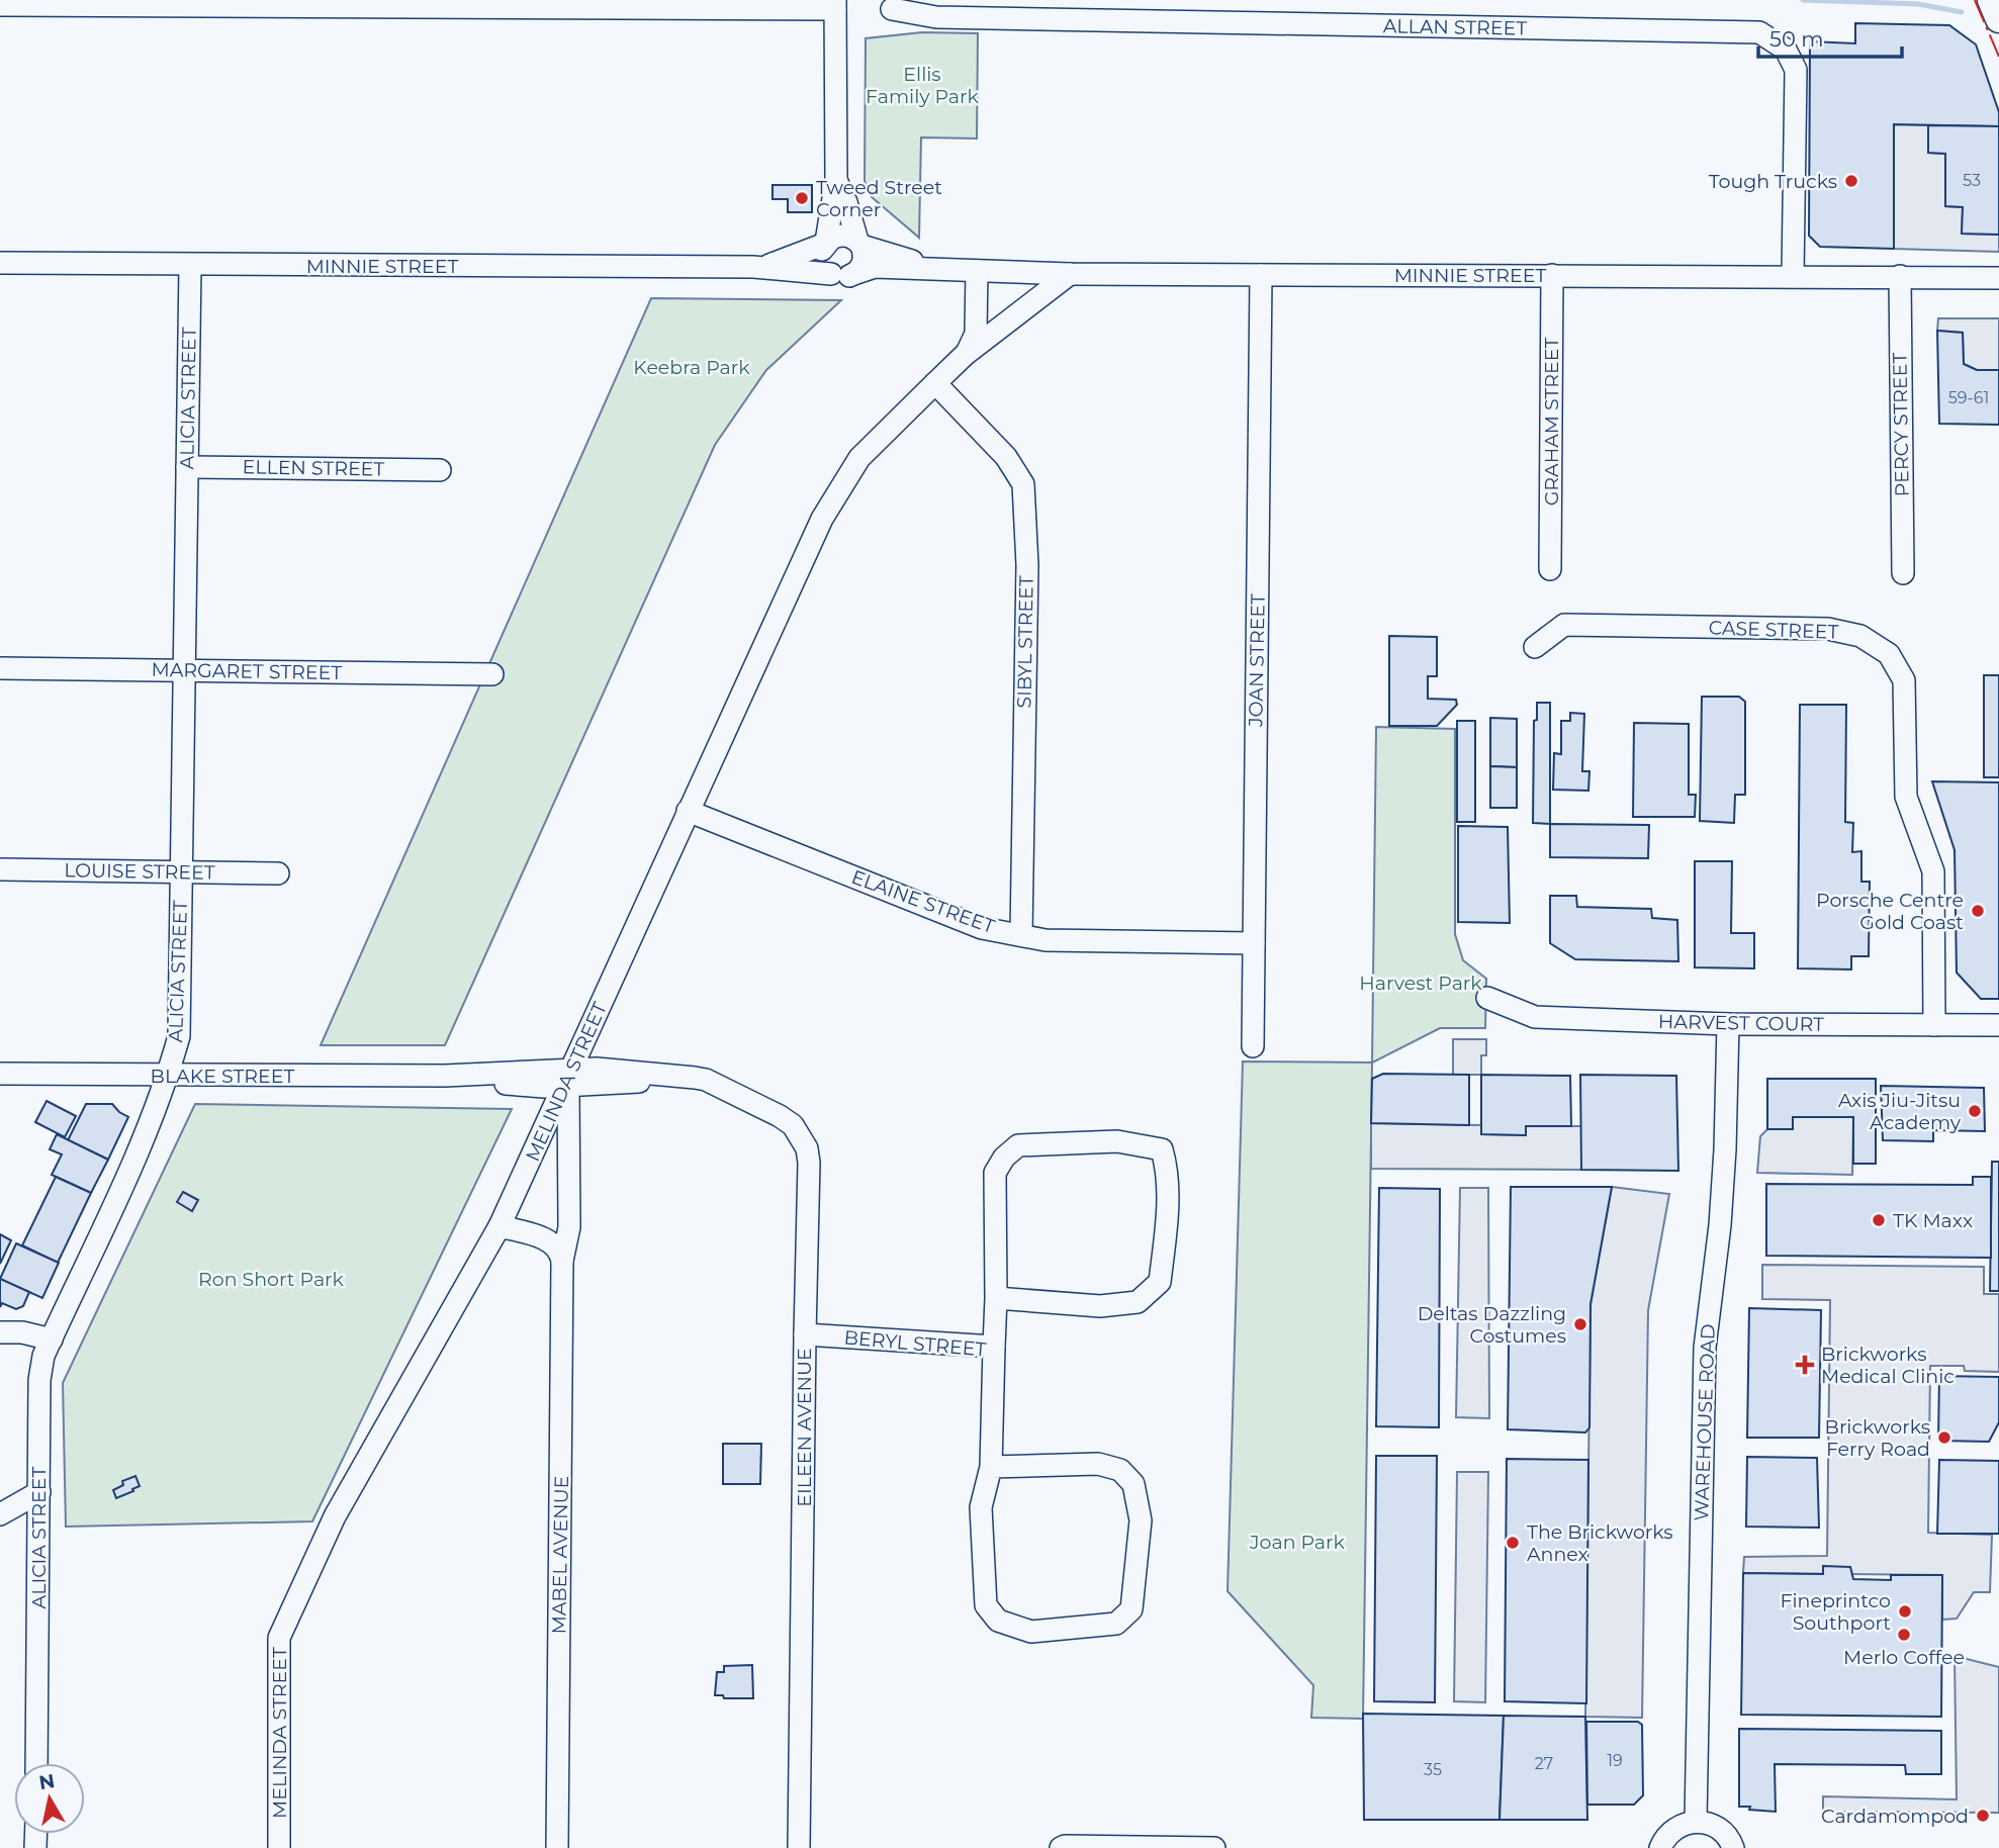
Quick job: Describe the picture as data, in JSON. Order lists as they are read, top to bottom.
{
  "streets": {
    "street": [
      "ALLAN STREET",
      "MINNIE STREET",
      "ALICIA STREET",
      "GRAHAM STREET",
      "PERCY STREET",
      "ELLEN STREET",
      "CASE STREET",
      "SIBYL STREET",
      "JOAN STREET",
      "MARGARET STREET",
      "LOUISE STREET",
      "ELAINE STREET",
      "HARVEST COURT",
      "BLAKE STREET",
      "MELINDA STREET",
      "BERYL STREET",
      "WAREHOUSE ROAD",
      "EILEEN AVENUE",
      "MABEL AVENUE"
    ]
  },
  "crossings": [
    ["ALLAN STREET", "MINNIE STREET"],
    ["MINNIE STREET", "ALICIA STREET"],
    ["MINNIE STREET", "GRAHAM STREET"],
    ["MINNIE STREET", "PERCY STREET"],
    ["MINNIE STREET", "JOAN STREET"],
    ["MINNIE STREET", "MELINDA STREET"],
    ["ALICIA STREET", "ELLEN STREET"],
    ["ALICIA STREET", "MARGARET STREET"],
    ["ALICIA STREET", "LOUISE STREET"],
    ["ALICIA STREET", "BLAKE STREET"],
    ["CASE STREET", "HARVEST COURT"],
    ["SIBYL STREET", "ELAINE STREET"],
    ["SIBYL STREET", "MELINDA STREET"],
    ["JOAN STREET", "ELAINE STREET"],
    ["ELAINE STREET", "MELINDA STREET"],
    ["HARVEST COURT", "WAREHOUSE ROAD"],
    ["BLAKE STREET", "MELINDA STREET"],
    ["BLAKE STREET", "EILEEN AVENUE"],
    ["BLAKE STREET", "MABEL AVENUE"],
    ["MELINDA STREET", "MABEL AVENUE"],
    ["BERYL STREET", "EILEEN AVENUE"]
  ],
  "parks": [
    "Ellis Family Park",
    "Keebra Park",
    "Harvest Park",
    "Ron Short Park",
    "Joan Park"
  ],
  "places": {
    "other": [
      "Tough Trucks",
      "Tweed Street Corner",
      "Porsche Centre Gold Coast",
      "Axis Jiu-Jitsu Academy",
      "TK Maxx",
      "Deltas Dazzling Costumes",
      "Brickworks Ferry Road",
      "The Brickworks Annex",
      "Fineprintco Southport",
      "Merlo Coffee",
      "Cardamompod"
    ],
    "health": ["Brickworks Medical Clinic"]
  },
  "house_numbers": [
    "53",
    "59-61",
    "19",
    "27",
    "35"
  ],
  "scale_bar": "50 m",
  "north": "top"
}
